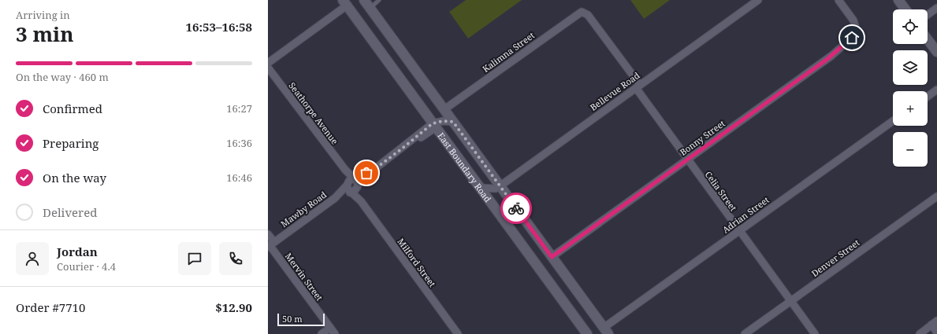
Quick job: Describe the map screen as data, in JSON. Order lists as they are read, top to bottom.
{
  "streets": {
    "main road": ["East Boundary Road"],
    "street": [
      "Kalimna Street",
      "Bellevue Road",
      "Seathorpe Avenue",
      "Bonny Street",
      "Celia Street",
      "Mawby Road",
      "Adrian Street",
      "Denver Street",
      "Milford Street",
      "Mervin Street"
    ]
  },
  "crossings": [
    ["Kalimna Street", "East Boundary Road"],
    ["Kalimna Street", "Celia Street"],
    ["Bellevue Road", "East Boundary Road"],
    ["Bellevue Road", "Celia Street"],
    ["Seathorpe Avenue", "Mawby Road"],
    ["Seathorpe Avenue", "Milford Street"],
    ["Bonny Street", "East Boundary Road"],
    ["Bonny Street", "Celia Street"],
    ["East Boundary Road", "Mawby Road"],
    ["East Boundary Road", "Adrian Street"],
    ["Celia Street", "Adrian Street"],
    ["Celia Street", "Denver Street"],
    ["Mawby Road", "Milford Street"],
    ["Mawby Road", "Mervin Street"]
  ],
  "scale_bar": "50 m",
  "page": {
    "heading": ["3 min", "Arriving in", "16:53–16:58"],
    "panel": [
      "Jordan",
      "Courier · 4.4",
      "Order #7710",
      "$12.90"
    ],
    "map_buttons": ["+", "−"],
    "bar": "On the way · 460 m",
    "list": [
      ["Confirmed", "16:27"],
      ["Preparing", "16:36"],
      ["On the way", "16:46"],
      "Delivered"
    ],
    "scale": "50 m"
  }
}
